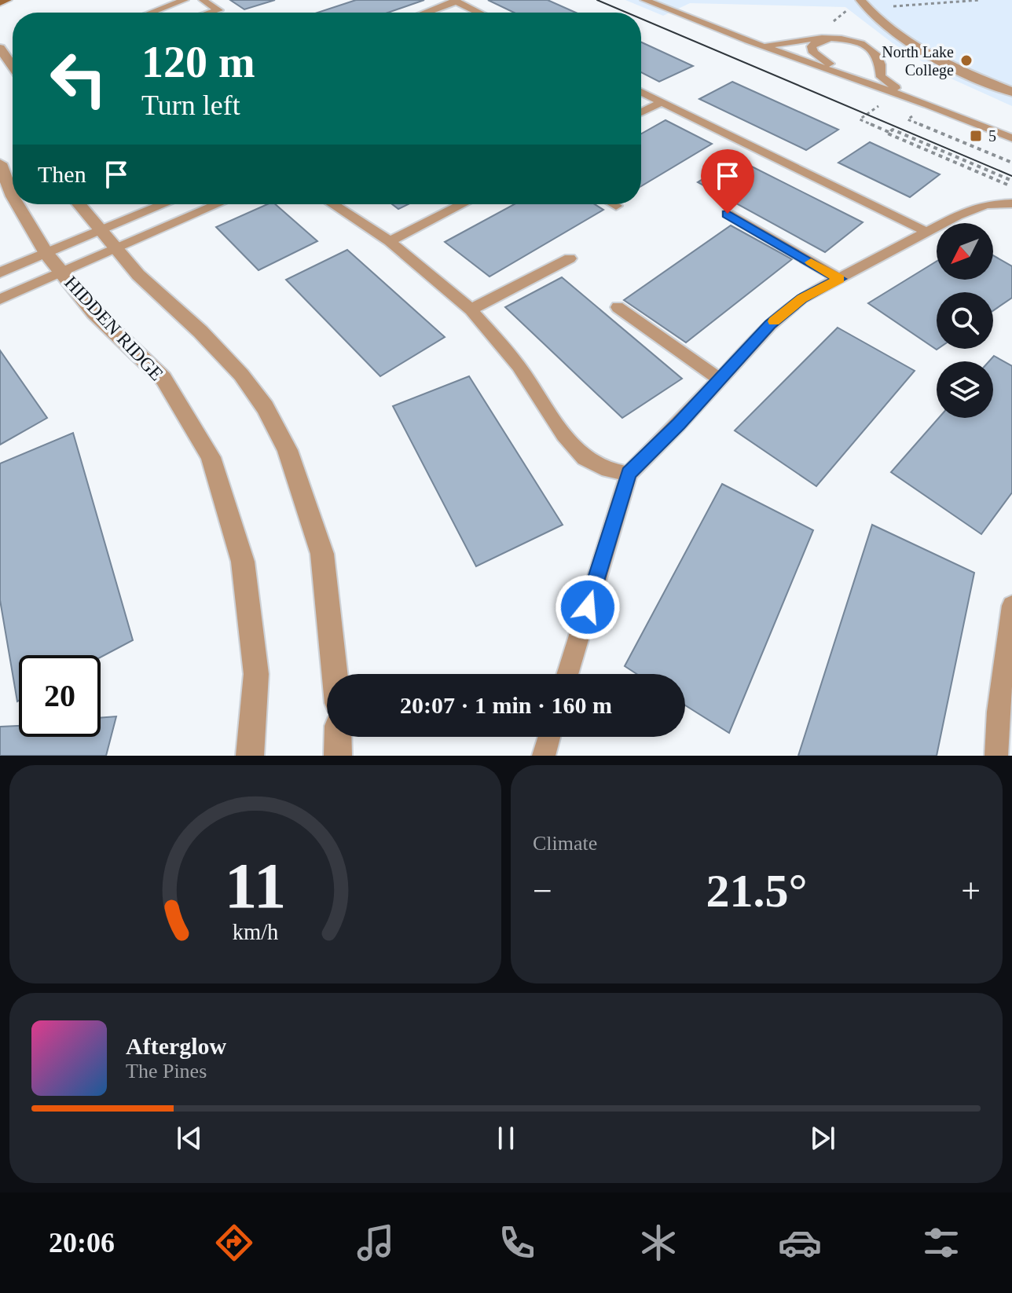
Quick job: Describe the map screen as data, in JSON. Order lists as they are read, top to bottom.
{
  "streets": {
    "street": ["HIDDEN RIDGE"]
  },
  "places": {
    "other": ["North Lake College"],
    "transit": ["5"]
  },
  "north": "bottom left",
  "page": {
    "turn": ["120 m", "Turn left"],
    "then": "Then",
    "limit": "20",
    "trip": "20:07 · 1 min · 160 m",
    "tile": "Climate",
    "heat": ["−", "21.5°", "+"],
    "song": ["Afterglow", "The Pines"],
    "tabs": "20:06",
    "gauge": ["11", "km/h"]
  }
}
